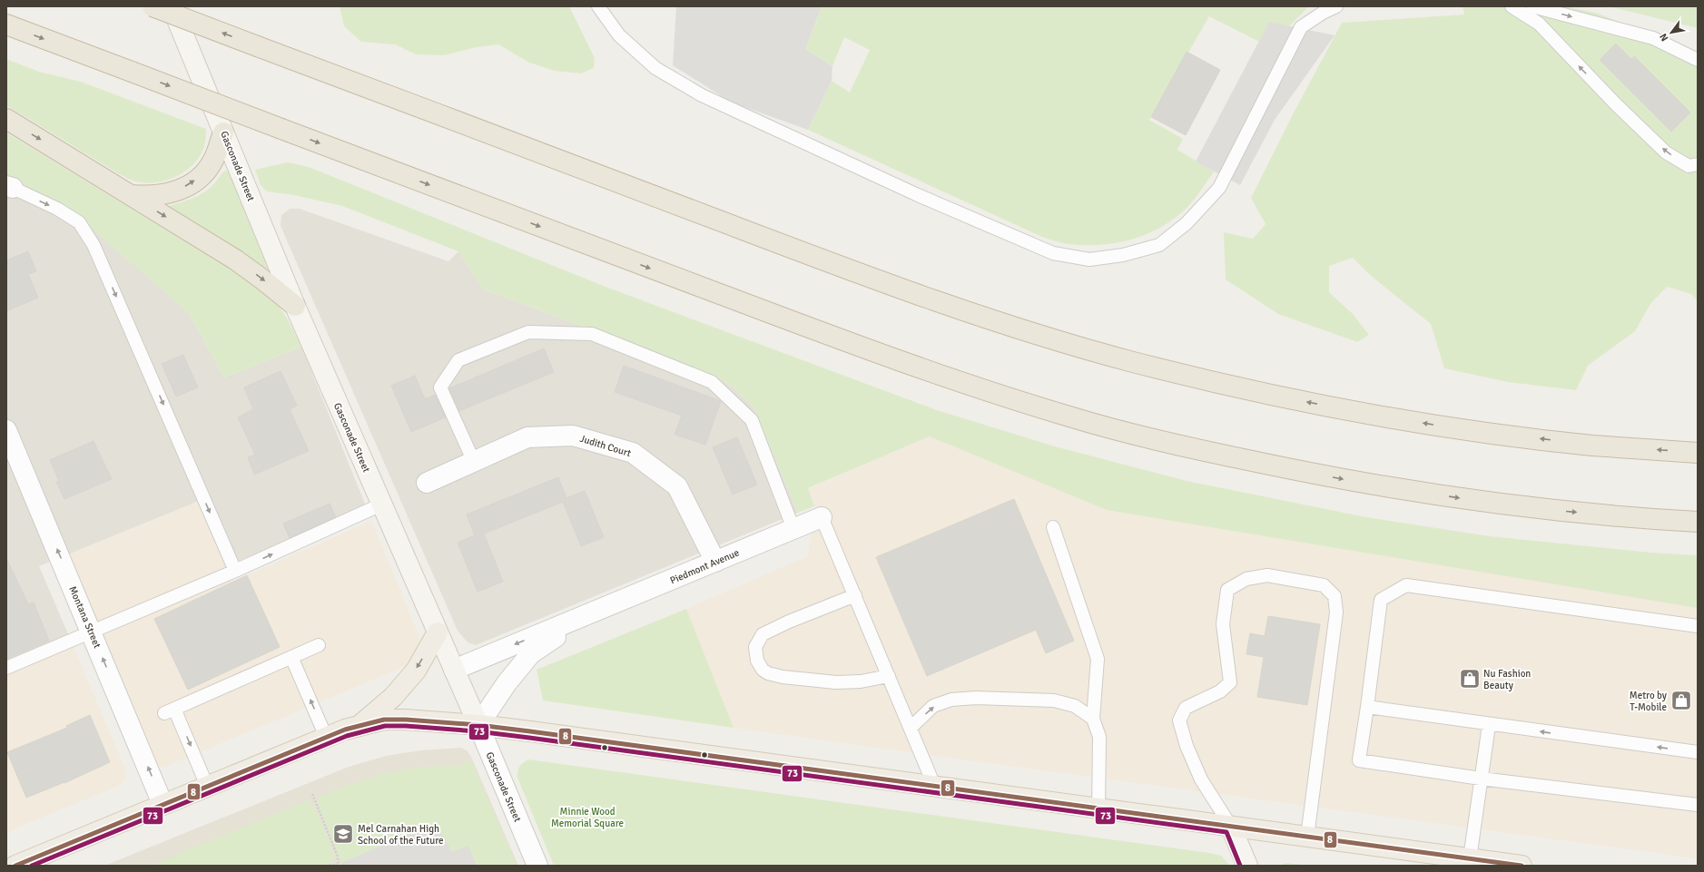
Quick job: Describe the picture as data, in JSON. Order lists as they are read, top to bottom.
{
  "streets": {
    "street": [
      "Gasconade Street",
      "Judith Court",
      "Piedmont Avenue",
      "Montana Street"
    ]
  },
  "crossings": [
    ["Gasconade Street", "Piedmont Avenue"],
    ["Judith Court", "Piedmont Avenue"]
  ],
  "one_way": ["Montana Street"],
  "parks": ["Minnie Wood Memorial Square"],
  "places": {
    "shop": ["Nu Fashion Beauty", "Metro by T-Mobile"],
    "school or university": ["Mel Carnahan High School of the Future"]
  },
  "lines": ["transit line 8", "transit line 73"],
  "north": "bottom left"
}
